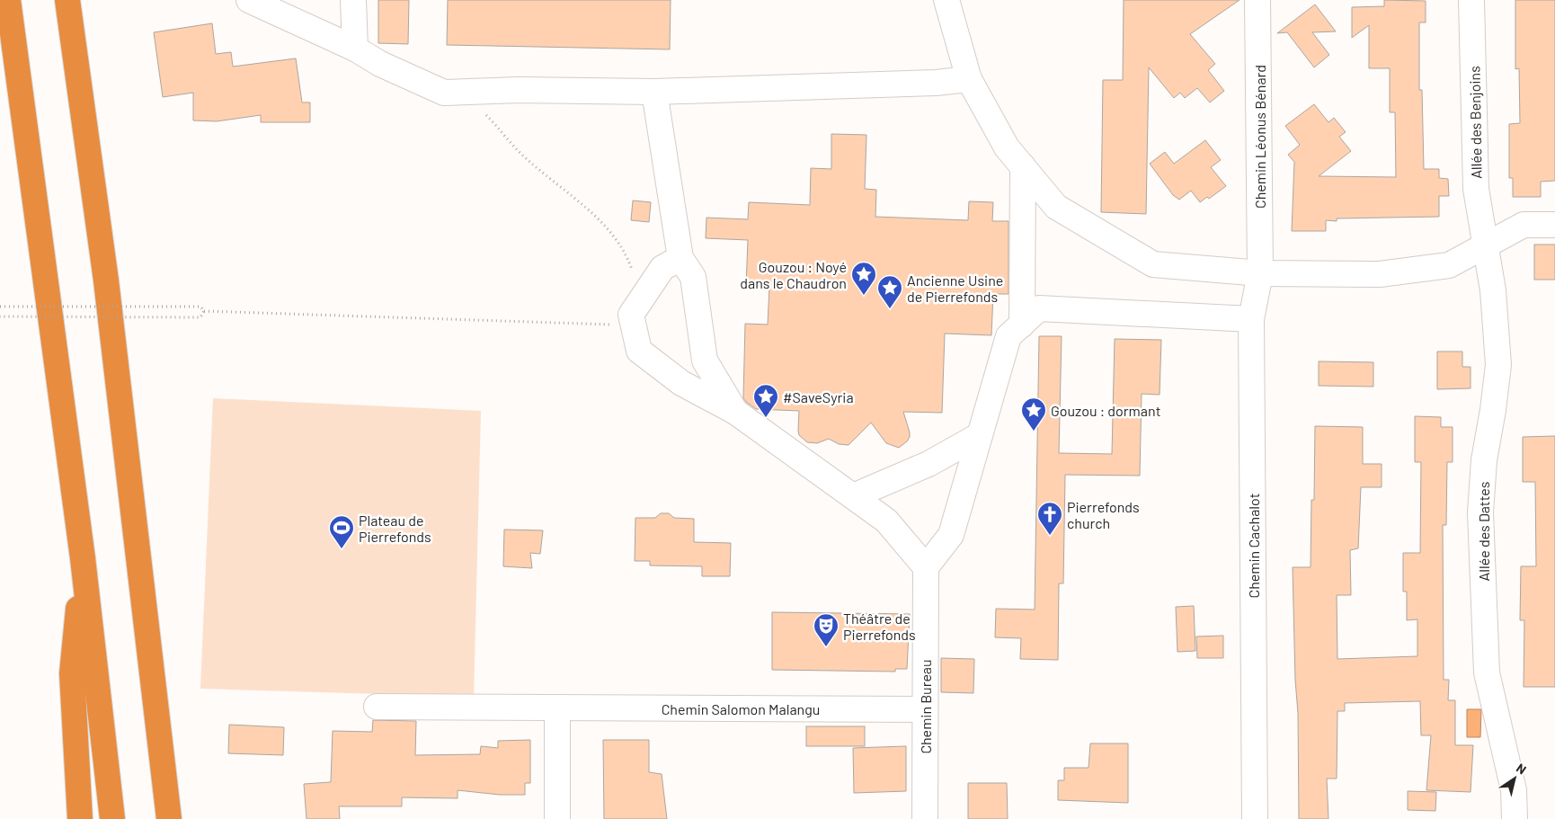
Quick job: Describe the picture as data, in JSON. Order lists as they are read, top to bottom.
{
  "streets": {
    "street": [
      "Allée des Benjoins",
      "Chemin Léonus Bénard",
      "Allée des Dattes",
      "Chemin Cachalot",
      "Chemin Bureau",
      "Chemin Salomon Malangu"
    ]
  },
  "crossings": [
    ["Allée des Benjoins", "Allée des Dattes"],
    ["Chemin Léonus Bénard", "Chemin Cachalot"],
    ["Chemin Bureau", "Chemin Salomon Malangu"]
  ],
  "places": {
    "place": [
      "Gouzou : Noyé dans le Chaudron",
      "Ancienne Usine de Pierrefonds",
      "#SaveSyria",
      "Gouzou : dormant"
    ],
    "church": ["Pierrefonds church"],
    "sports": ["Plateau de Pierrefonds"],
    "theatre": ["Théâtre de Pierrefonds"]
  },
  "north": "top right"
}
